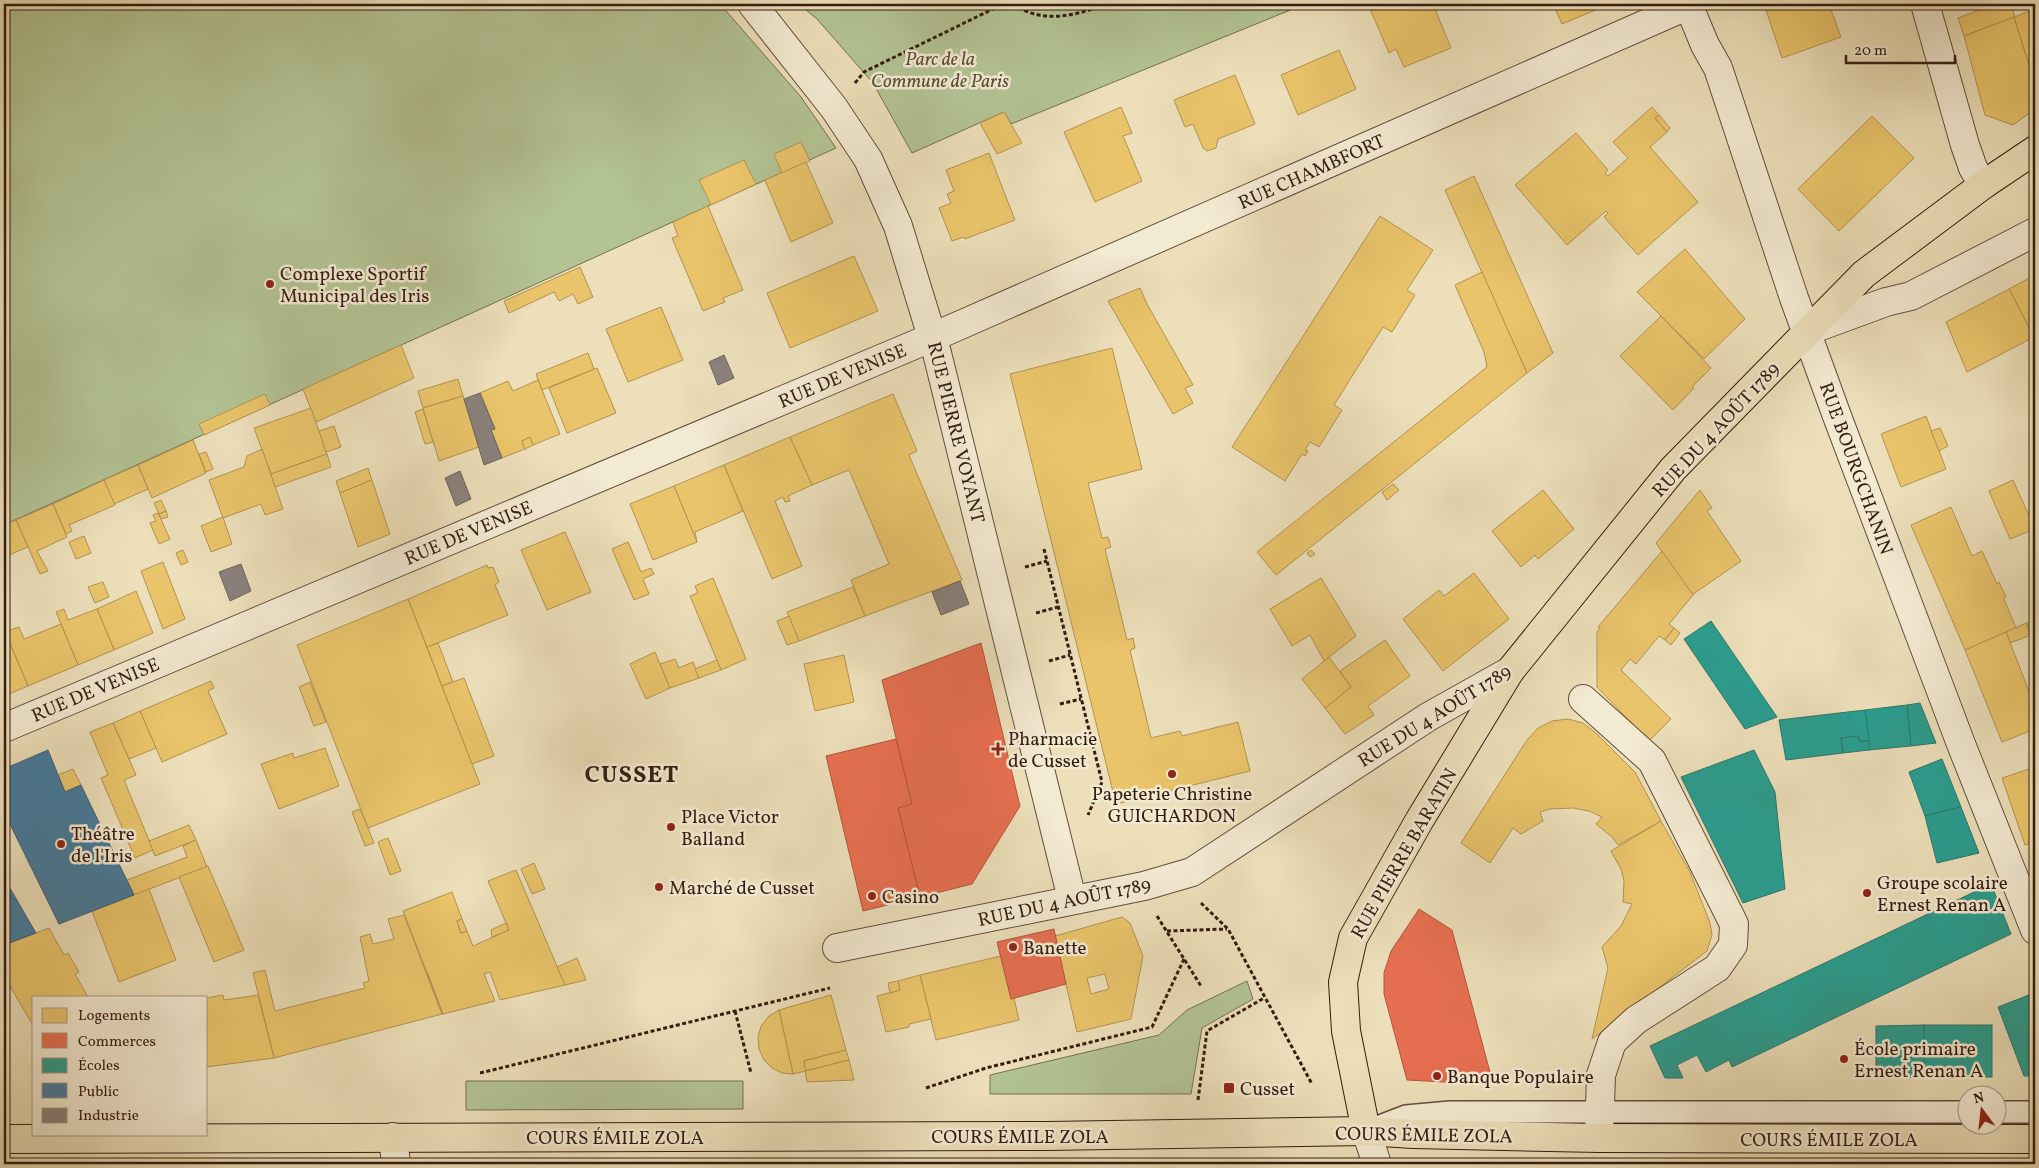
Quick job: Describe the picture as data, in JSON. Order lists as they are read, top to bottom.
{
  "streets": {
    "main road": ["RUE DU 4 AOÛT 1789", "RUE PIERRE BARATIN", "COURS ÉMILE ZOLA"],
    "street": [
      "RUE CHAMBFORT",
      "RUE DE VENISE",
      "RUE PIERRE VOYANT",
      "RUE BOURGCHANIN"
    ]
  },
  "crossings": [
    ["RUE CHAMBFORT", "RUE DE VENISE"],
    ["RUE CHAMBFORT", "RUE PIERRE VOYANT"],
    ["RUE CHAMBFORT", "RUE BOURGCHANIN"],
    ["RUE DE VENISE", "RUE PIERRE VOYANT"],
    ["RUE DU 4 AOÛT 1789", "RUE PIERRE VOYANT"],
    ["RUE DU 4 AOÛT 1789", "RUE BOURGCHANIN"],
    ["RUE DU 4 AOÛT 1789", "RUE PIERRE BARATIN"],
    ["RUE PIERRE BARATIN", "COURS ÉMILE ZOLA"]
  ],
  "districts": ["CUSSET"],
  "parks": ["Parc de la Commune de Paris"],
  "places": {
    "other": [
      "Complexe Sportif Municipal des Iris",
      "Papeterie Christine GUICHARDON",
      "Place Victor Balland",
      "Théâtre de l'Iris",
      "Marché de Cusset",
      "Groupe scolaire Ernest Renan A",
      "Casino",
      "Banette",
      "École primaire Ernest Renan A",
      "Banque Populaire"
    ],
    "health": ["Pharmacie de Cusset"],
    "transit": ["Cusset"]
  },
  "legend": [
    "Logements",
    "Commerces",
    "Écoles",
    "Public",
    "Industrie"
  ],
  "scale_bar": "20 m",
  "north": "top"
}
